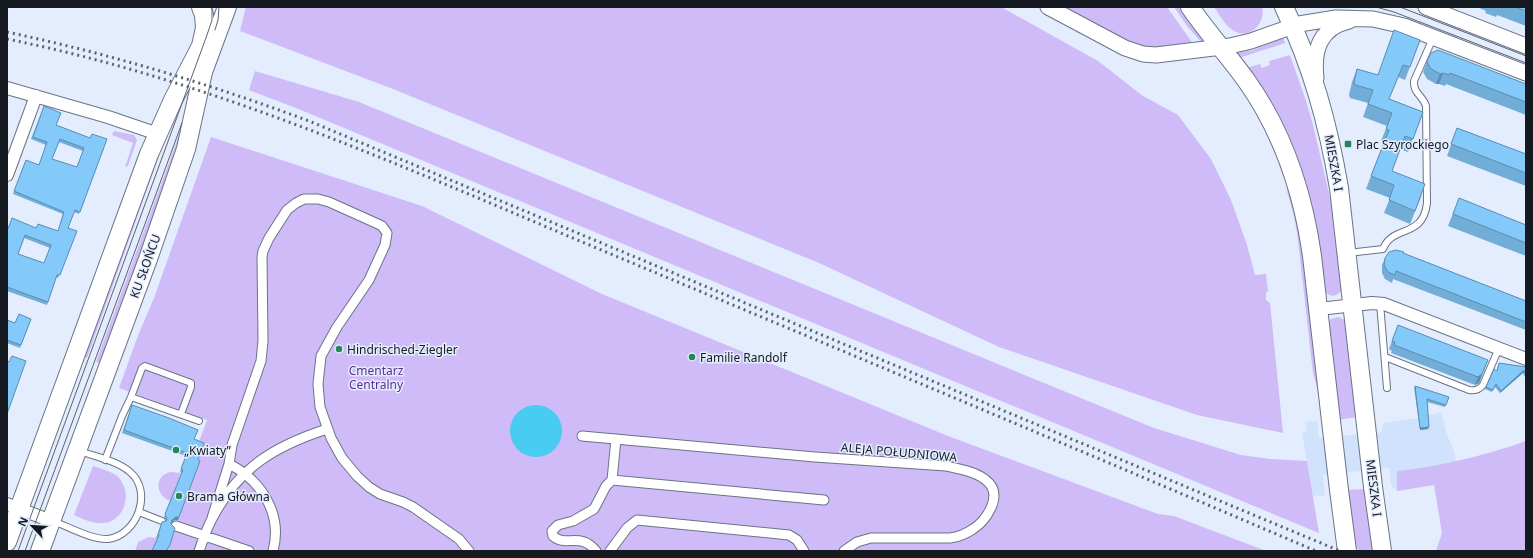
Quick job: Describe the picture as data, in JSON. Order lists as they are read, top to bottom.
{
  "streets": {
    "main road": ["MIESZKA I", "KU SŁOŃCU"],
    "street": ["ALEJA POŁUDNIOWA"]
  },
  "parks": ["Cmentarz Centralny"],
  "places": {
    "transit": ["Plac Szyrockiego"],
    "other": [
      "Hindrisched-Ziegler",
      "Familie Randolf",
      "„Kwiaty”",
      "Brama Główna"
    ]
  },
  "north": "top left"
}
